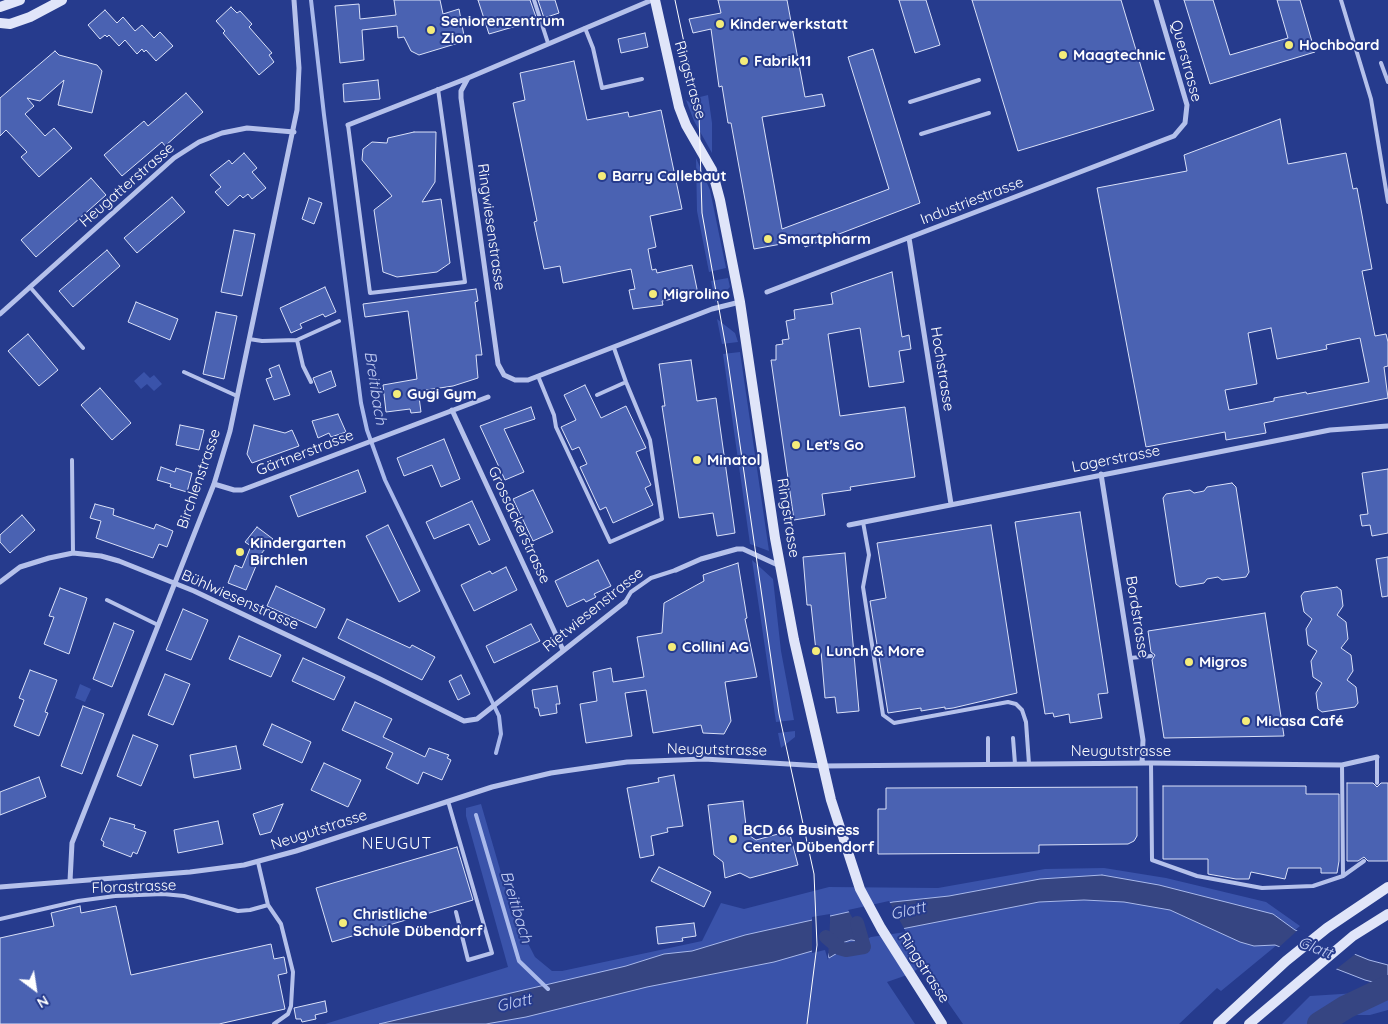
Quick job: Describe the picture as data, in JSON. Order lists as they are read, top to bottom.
{
  "streets": {
    "main road": ["Ringstrasse"],
    "street": [
      "Querstrasse",
      "Heugatterstrasse",
      "Industriestrasse",
      "Ringwiesenstrasse",
      "Hochstrasse",
      "Gärtnerstrasse",
      "Lagerstrasse",
      "Birchlenstrasse",
      "Grossackerstrasse",
      "Bühlwiesenstrasse",
      "Rietwiesenstrasse",
      "Bordstrasse",
      "Neugutstrasse"
    ],
    "lane": ["Florastrasse"]
  },
  "crossings": [
    ["Querstrasse", "Industriestrasse"],
    ["Ringstrasse", "Rietwiesenstrasse"],
    ["Ringstrasse", "Neugutstrasse"],
    ["Heugatterstrasse", "Birchlenstrasse"],
    ["Industriestrasse", "Hochstrasse"],
    ["Hochstrasse", "Lagerstrasse"],
    ["Gärtnerstrasse", "Birchlenstrasse"],
    ["Gärtnerstrasse", "Grossackerstrasse"],
    ["Lagerstrasse", "Bordstrasse"],
    ["Birchlenstrasse", "Bühlwiesenstrasse"],
    ["Birchlenstrasse", "Neugutstrasse"],
    ["Grossackerstrasse", "Rietwiesenstrasse"],
    ["Bühlwiesenstrasse", "Rietwiesenstrasse"],
    ["Bordstrasse", "Neugutstrasse"]
  ],
  "districts": ["NEUGUT"],
  "water": ["Breitibach", "Glatt"],
  "places": [
    "Kinderwerkstatt",
    "Seniorenzentrum Zion",
    "Hochboard",
    "Maagtechnic",
    "Fabrik11",
    "Barry Callebaut",
    "Smartpharm",
    "Migrolino",
    "Gugi Gym",
    "Let's Go",
    "Minatol",
    "Kindergarten Birchlen",
    "Collini AG",
    "Lunch & More",
    "Migros",
    "Micasa Café",
    "BCD 66 Business Center Dübendorf",
    "Christliche Schule Dübendorf"
  ],
  "north": "bottom right"
}
